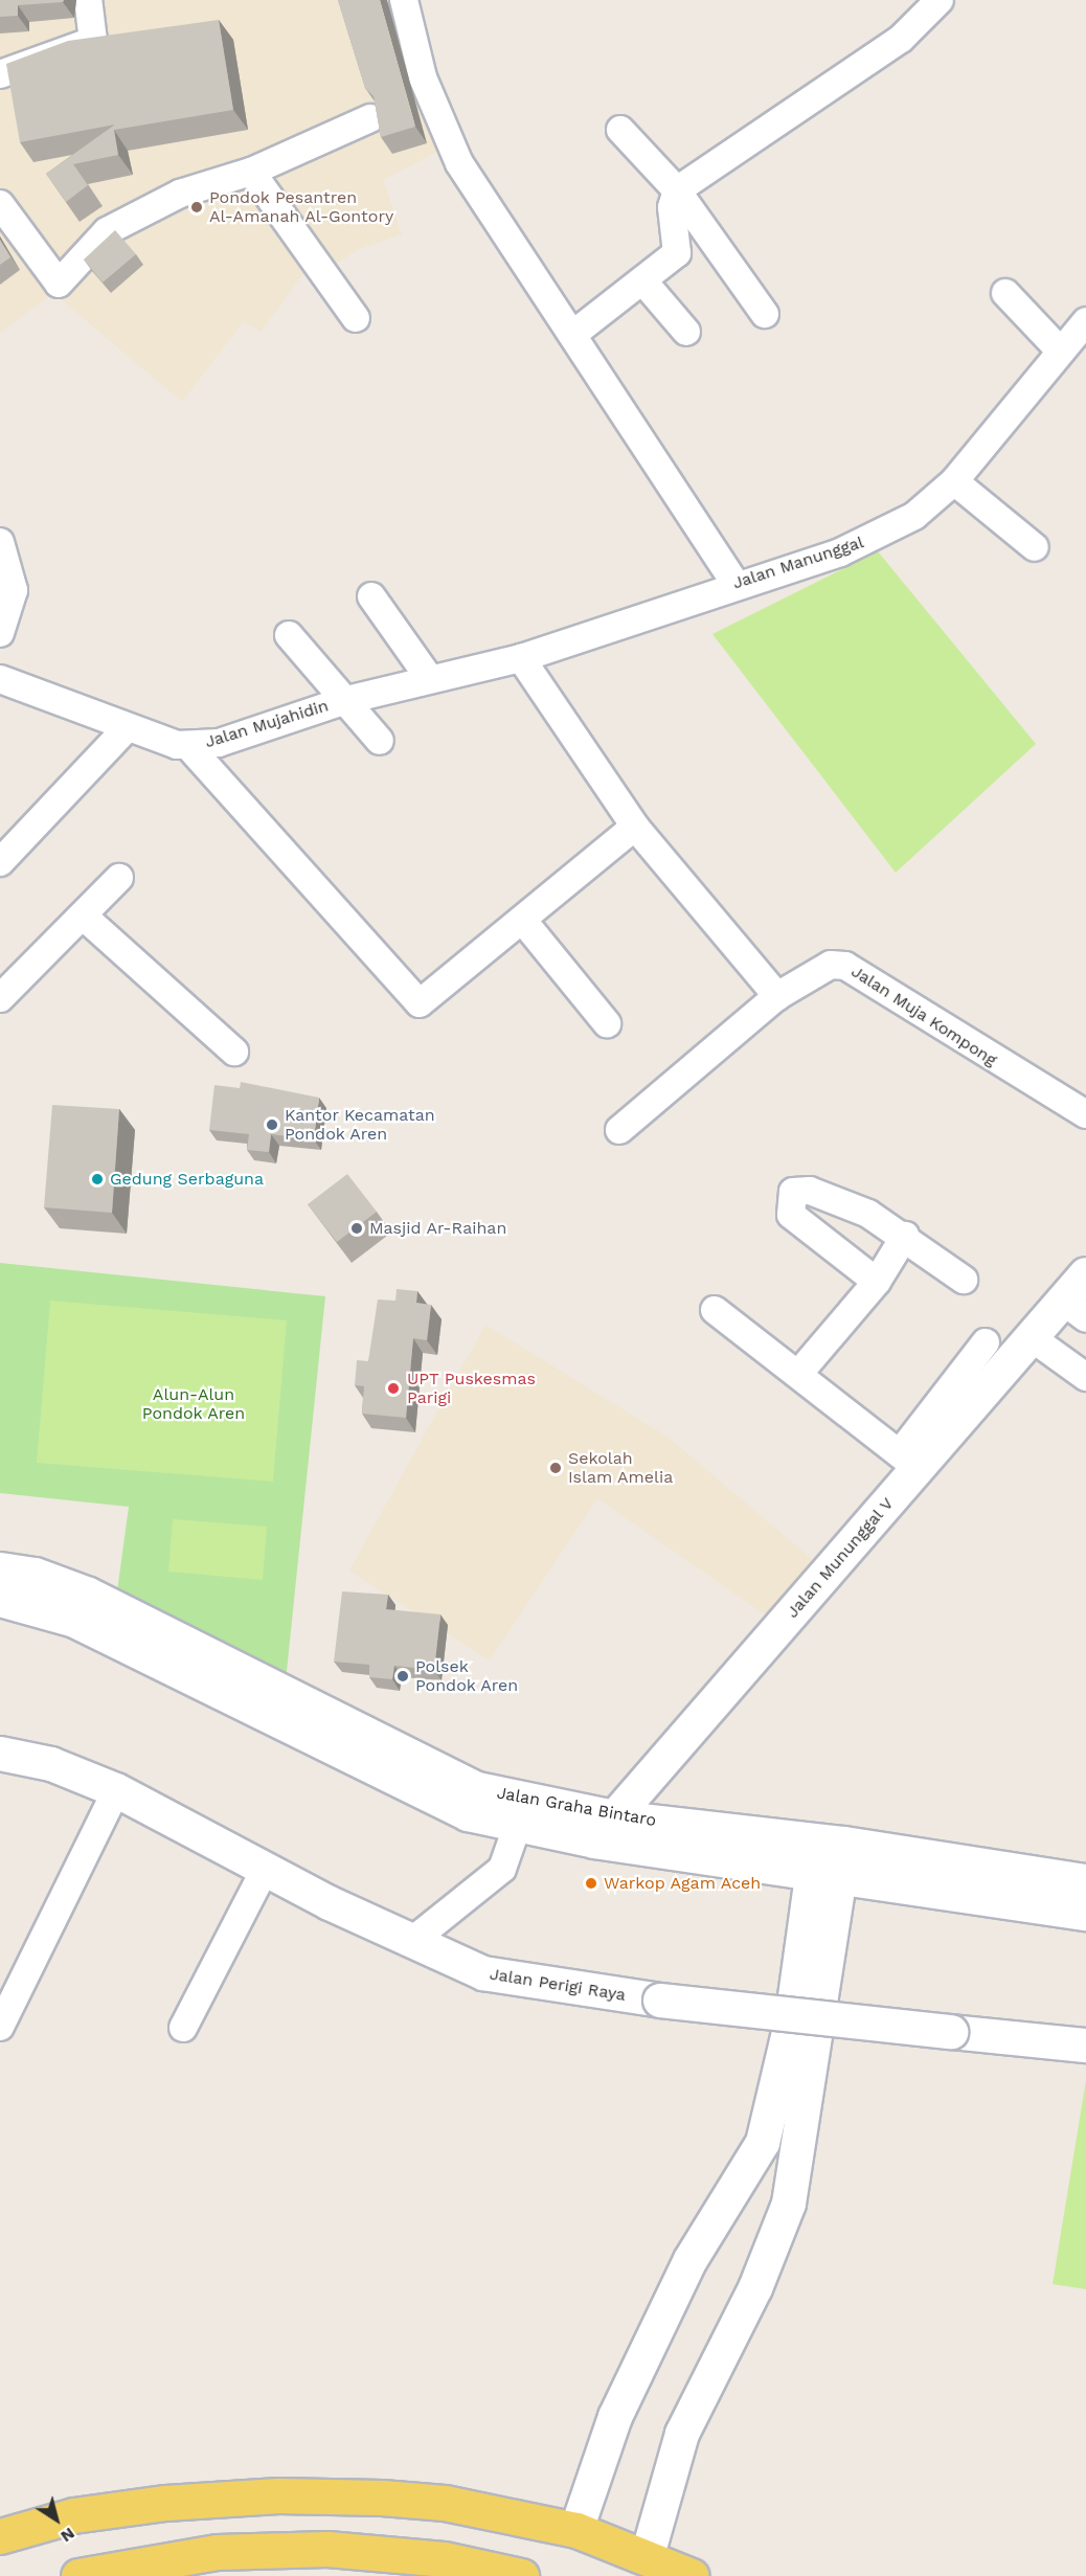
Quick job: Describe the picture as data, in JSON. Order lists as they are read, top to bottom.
{
  "streets": {
    "main road": ["Jalan Graha Bintaro"],
    "street": [
      "Jalan Manunggal",
      "Jalan Mujahidin",
      "Jalan Muja Kompong",
      "Jalan Mununggal V",
      "Jalan Perigi Raya"
    ]
  },
  "crossings": [
    ["Jalan Manunggal", "Jalan Mujahidin"],
    ["Jalan Mununggal V", "Jalan Graha Bintaro"]
  ],
  "parks": ["Alun-Alun Pondok Aren"],
  "places": [
    "Pondok Pesantren Al-Amanah Al-Gontory",
    "Kantor Kecamatan Pondok Aren",
    "Gedung Serbaguna",
    "Masjid Ar-Raihan",
    "UPT Puskesmas Parigi",
    "Sekolah Islam Amelia",
    "Polsek Pondok Aren",
    "Warkop Agam Aceh"
  ],
  "north": "bottom right"
}
